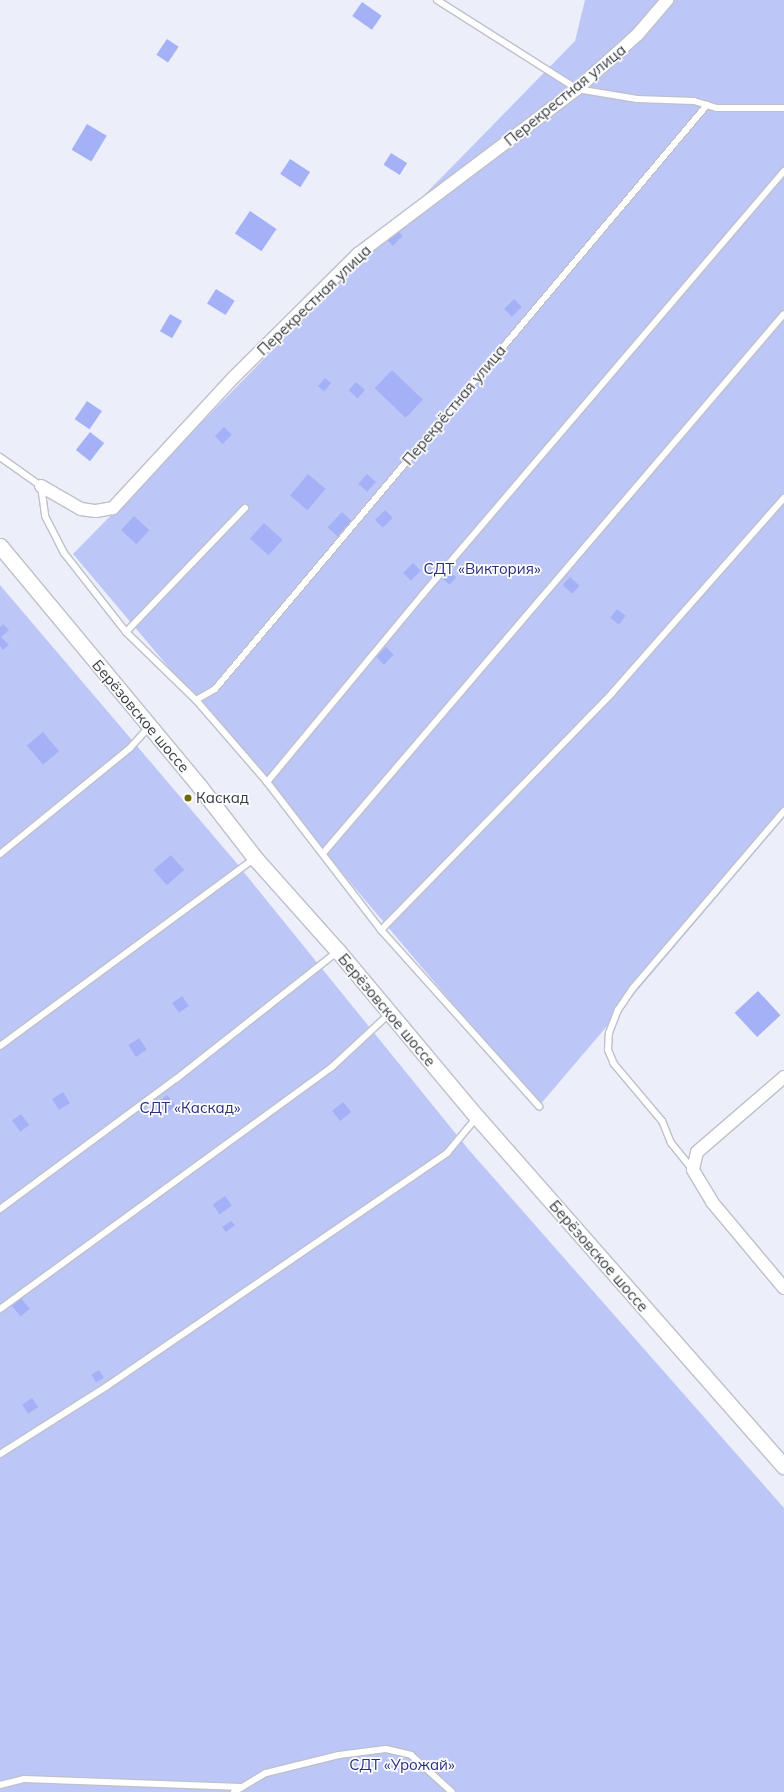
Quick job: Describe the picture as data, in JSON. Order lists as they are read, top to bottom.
{
  "streets": {
    "street": ["Перекрестная улица", "Берёзовское шоссе"],
    "lane": ["Перекрёстная улица"]
  },
  "parks": ["СДТ «Виктория»", "СДТ «Каскад»", "СДТ «Урожай»"],
  "places": ["Каскад"]
}
